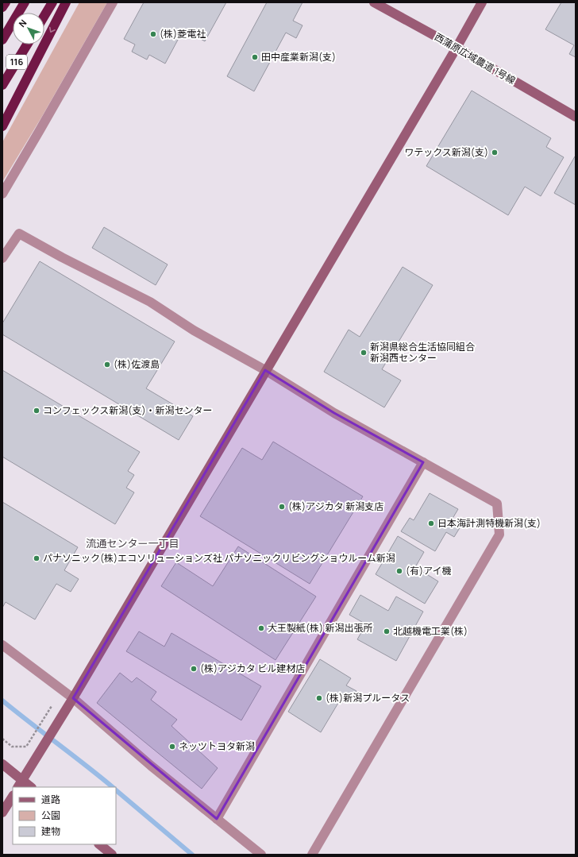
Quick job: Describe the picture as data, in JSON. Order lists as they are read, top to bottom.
{
  "streets": {
    "highway": ["116"],
    "street": ["西蒲原広域農道 1号線"]
  },
  "districts": ["流通センター一丁目"],
  "places": [
    "(株)菱電社",
    "田中産業新潟(支)",
    "ワテックス新潟(支)",
    "新潟県総合生活協同組合 新潟西センター",
    "(株)佐渡島",
    "コンフェックス新潟(支)・新潟センター",
    "(株)アジカタ 新潟支店",
    "日本海計測特機新潟(支)",
    "パナソニック(株)エコソリューションズ社 パナソニックリビングショウルーム新潟",
    "(有)アイ機",
    "大王製紙(株) 新潟出張所",
    "北越機電工業(株)",
    "(株)アジカタ ビル建材店",
    "(株)新潟プルータス",
    "ネッツトヨタ新潟"
  ],
  "legend": ["道路", "公園", "建物"],
  "north": "top left"
}
